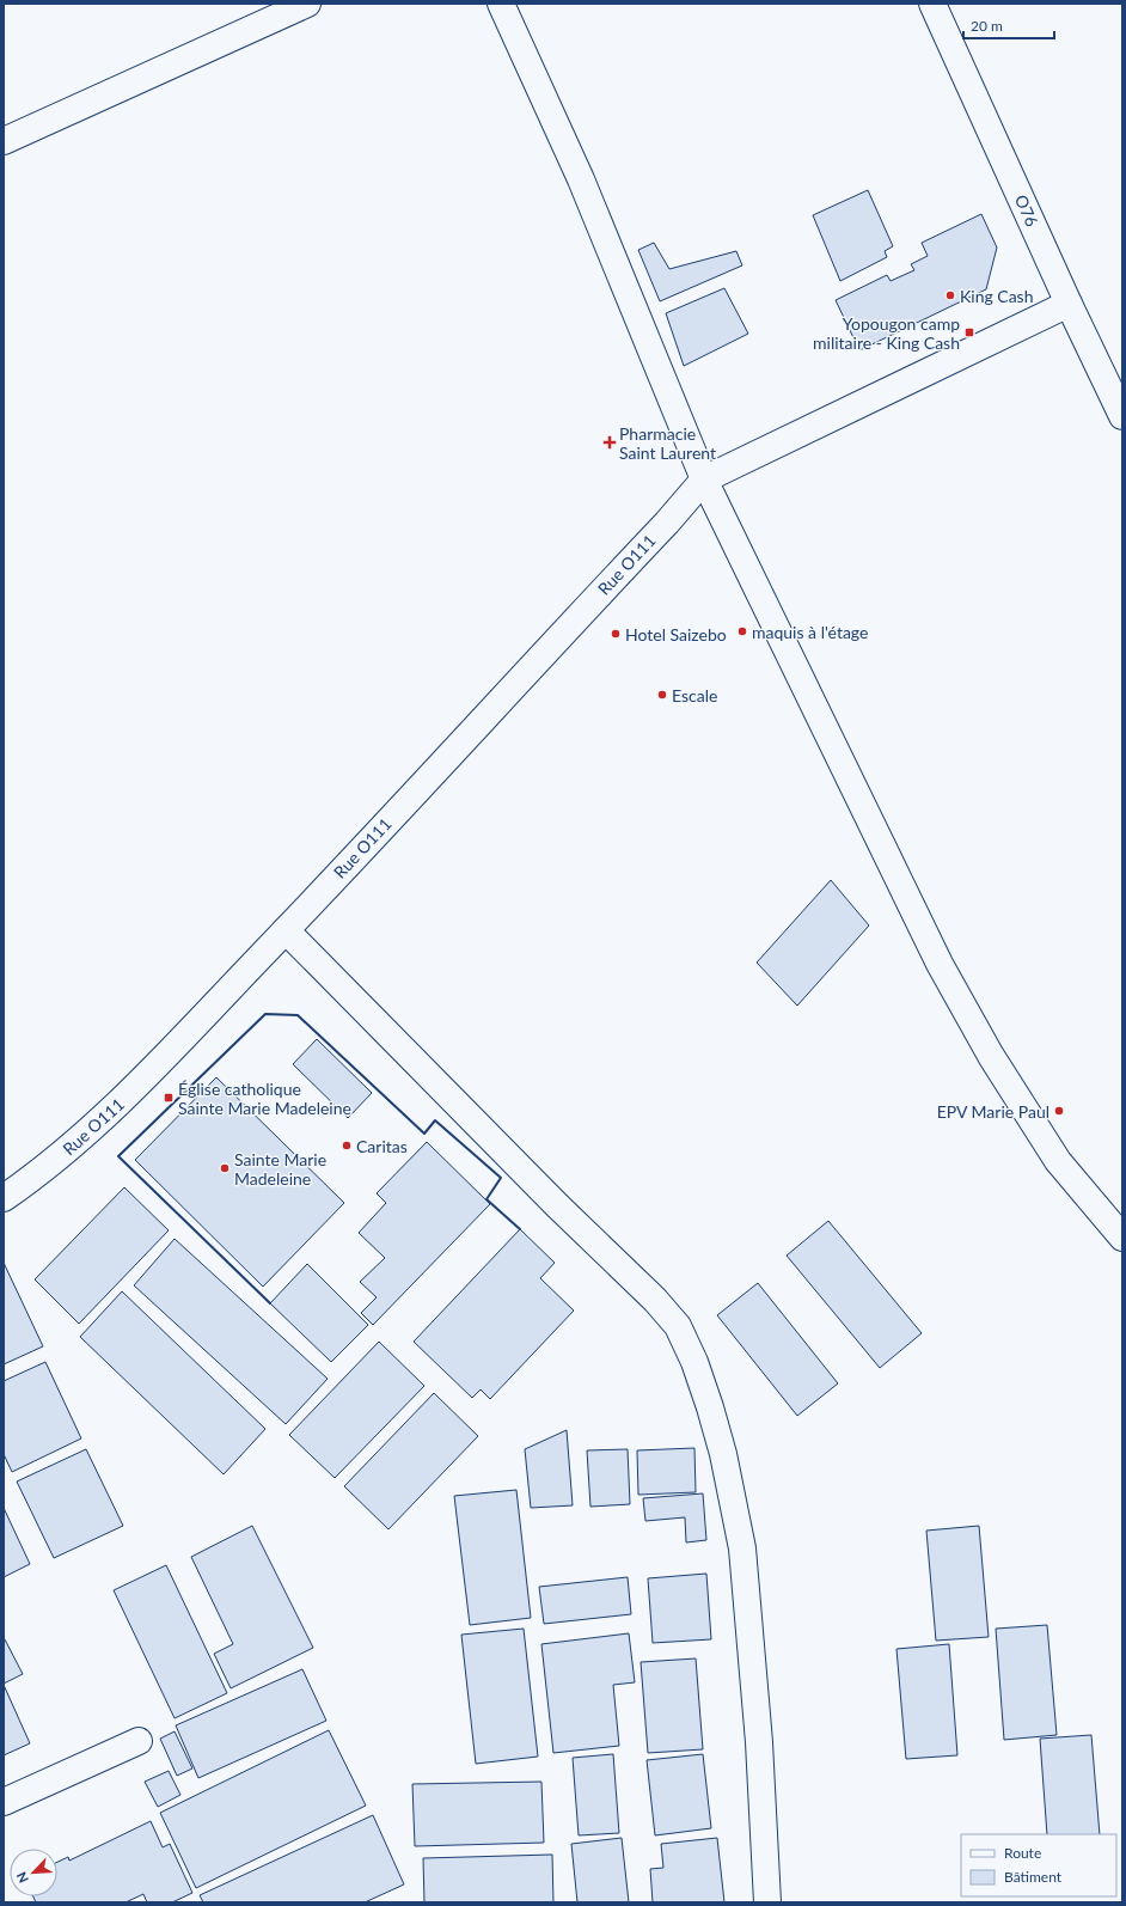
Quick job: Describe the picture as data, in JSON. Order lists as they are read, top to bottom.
{
  "streets": {
    "street": ["O76", "Rue O111"]
  },
  "places": {
    "other": [
      "King Cash",
      "maquis à l'étage",
      "Hotel Saizebo",
      "Escale",
      "EPV Marie Paul",
      "Caritas",
      "Sainte Marie Madeleine"
    ],
    "transit": ["Yopougon camp militaire - King Cash", "Église catholique Sainte Marie Madeleine"],
    "health": ["Pharmacie Saint Laurent"]
  },
  "legend": ["Route", "Bâtiment"],
  "scale_bar": "20 m",
  "north": "bottom left"
}
